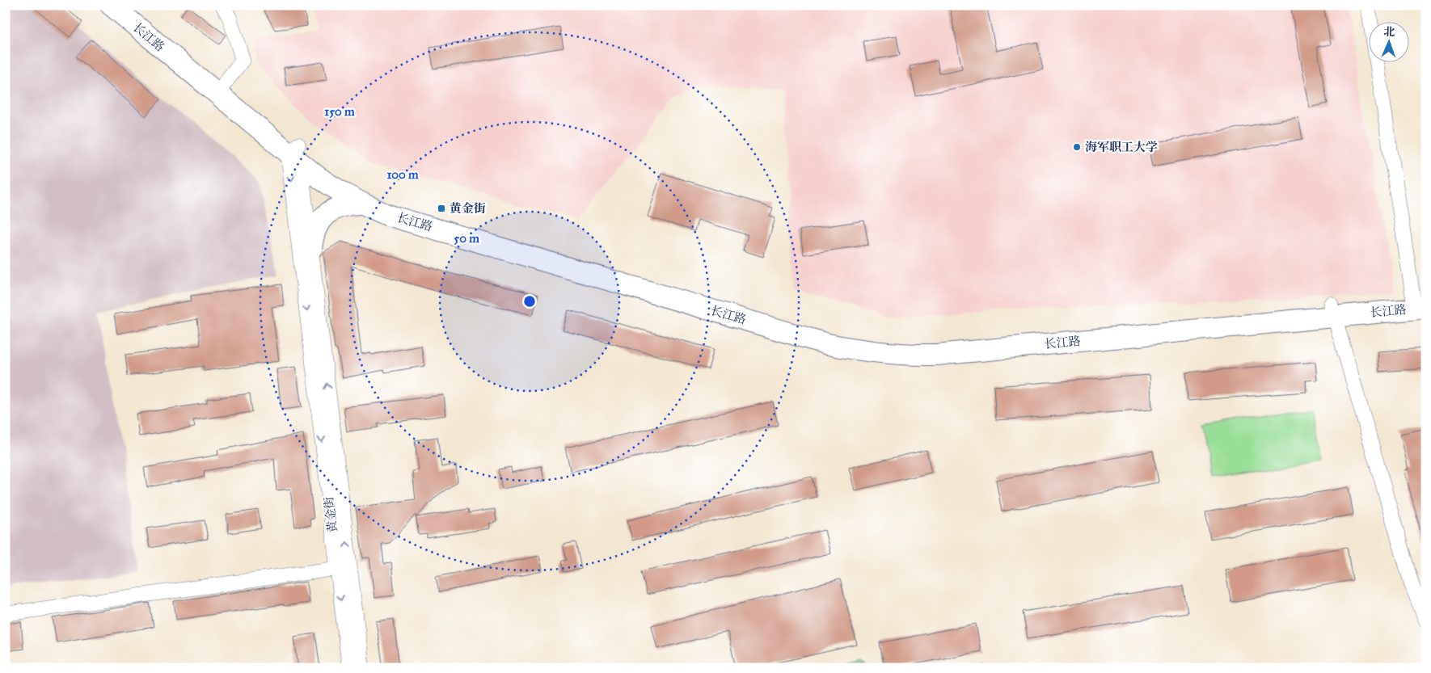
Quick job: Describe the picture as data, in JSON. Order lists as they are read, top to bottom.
{
  "streets": {
    "highway": ["长江路"],
    "street": ["黄金街"]
  },
  "crossings": [
    ["长江路", "黄金街"]
  ],
  "places": {
    "other": ["海军职工大学"],
    "transit": ["黄金街"]
  },
  "north": "top",
  "rings": ["150 m", "100 m", "50 m"]
}
